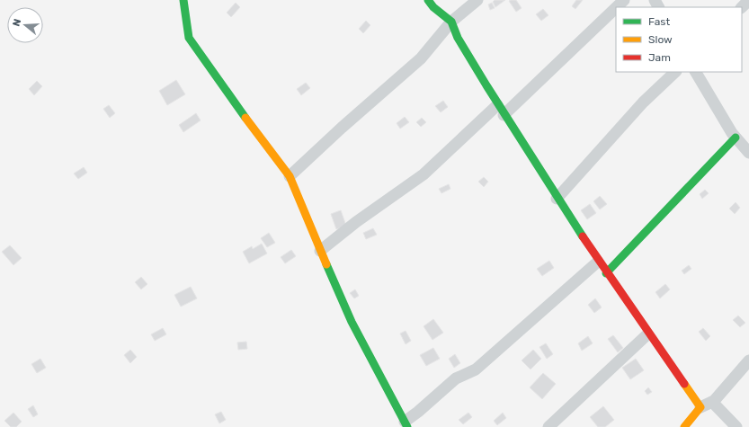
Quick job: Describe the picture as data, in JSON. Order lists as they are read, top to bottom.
{
  "legend": ["Fast", "Slow", "Jam"],
  "north": "left"
}
